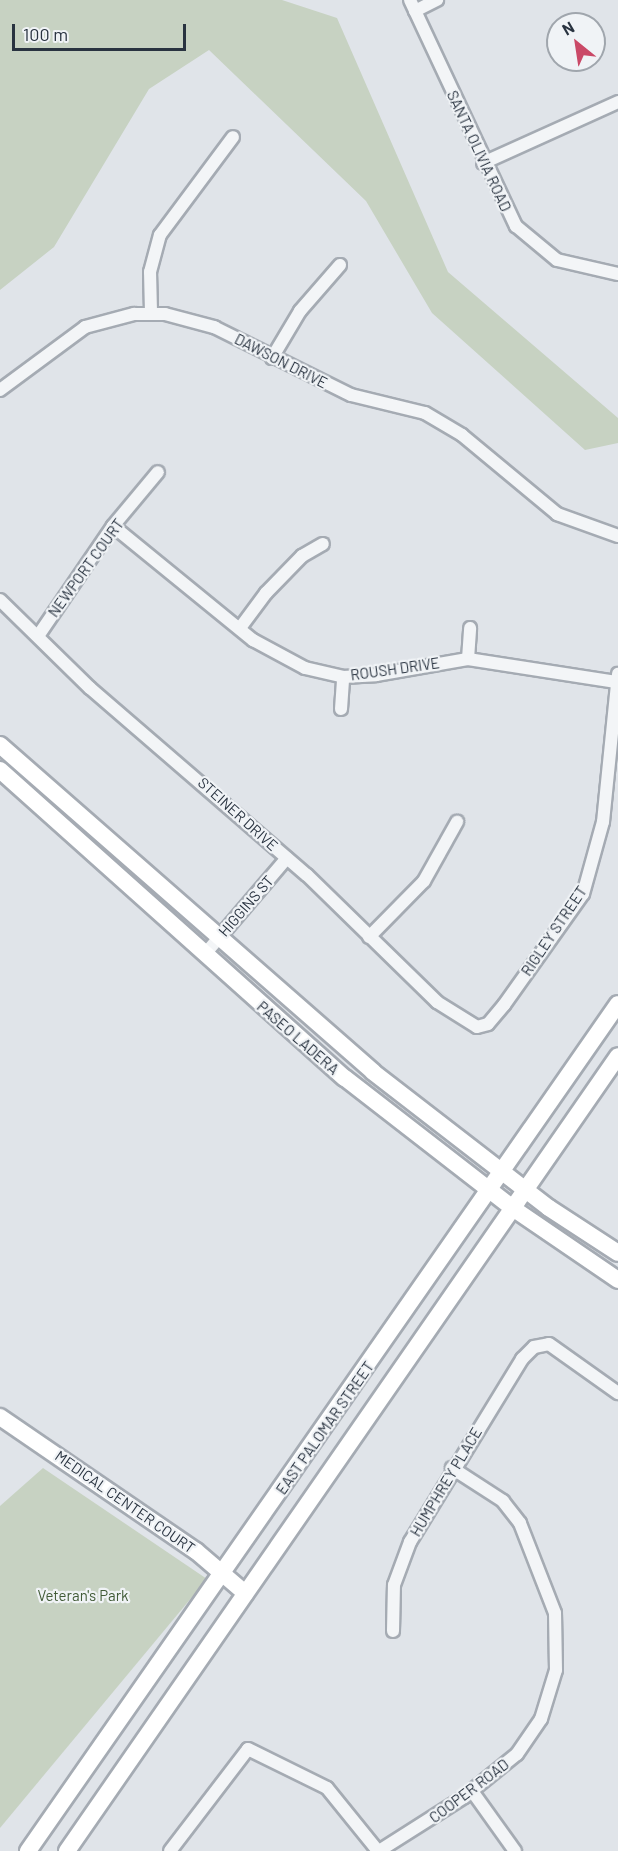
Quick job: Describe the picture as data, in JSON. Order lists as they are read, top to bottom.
{
  "streets": {
    "main road": ["PASEO LADERA", "EAST PALOMAR STREET", "MEDICAL CENTER COURT"],
    "street": [
      "SANTA OLIVIA ROAD",
      "DAWSON DRIVE",
      "NEWPORT COURT",
      "ROUSH DRIVE",
      "STEINER DRIVE",
      "HIGGINS ST",
      "RIGLEY STREET",
      "HUMPHREY PLACE",
      "COOPER ROAD"
    ]
  },
  "crossings": [
    ["NEWPORT COURT", "ROUSH DRIVE"],
    ["NEWPORT COURT", "STEINER DRIVE"],
    ["ROUSH DRIVE", "RIGLEY STREET"],
    ["STEINER DRIVE", "HIGGINS ST"],
    ["STEINER DRIVE", "RIGLEY STREET"],
    ["HIGGINS ST", "PASEO LADERA"],
    ["PASEO LADERA", "EAST PALOMAR STREET"],
    ["EAST PALOMAR STREET", "MEDICAL CENTER COURT"],
    ["HUMPHREY PLACE", "COOPER ROAD"]
  ],
  "parks": ["Veteran's Park"],
  "scale_bar": "100 m",
  "north": "top left"
}
